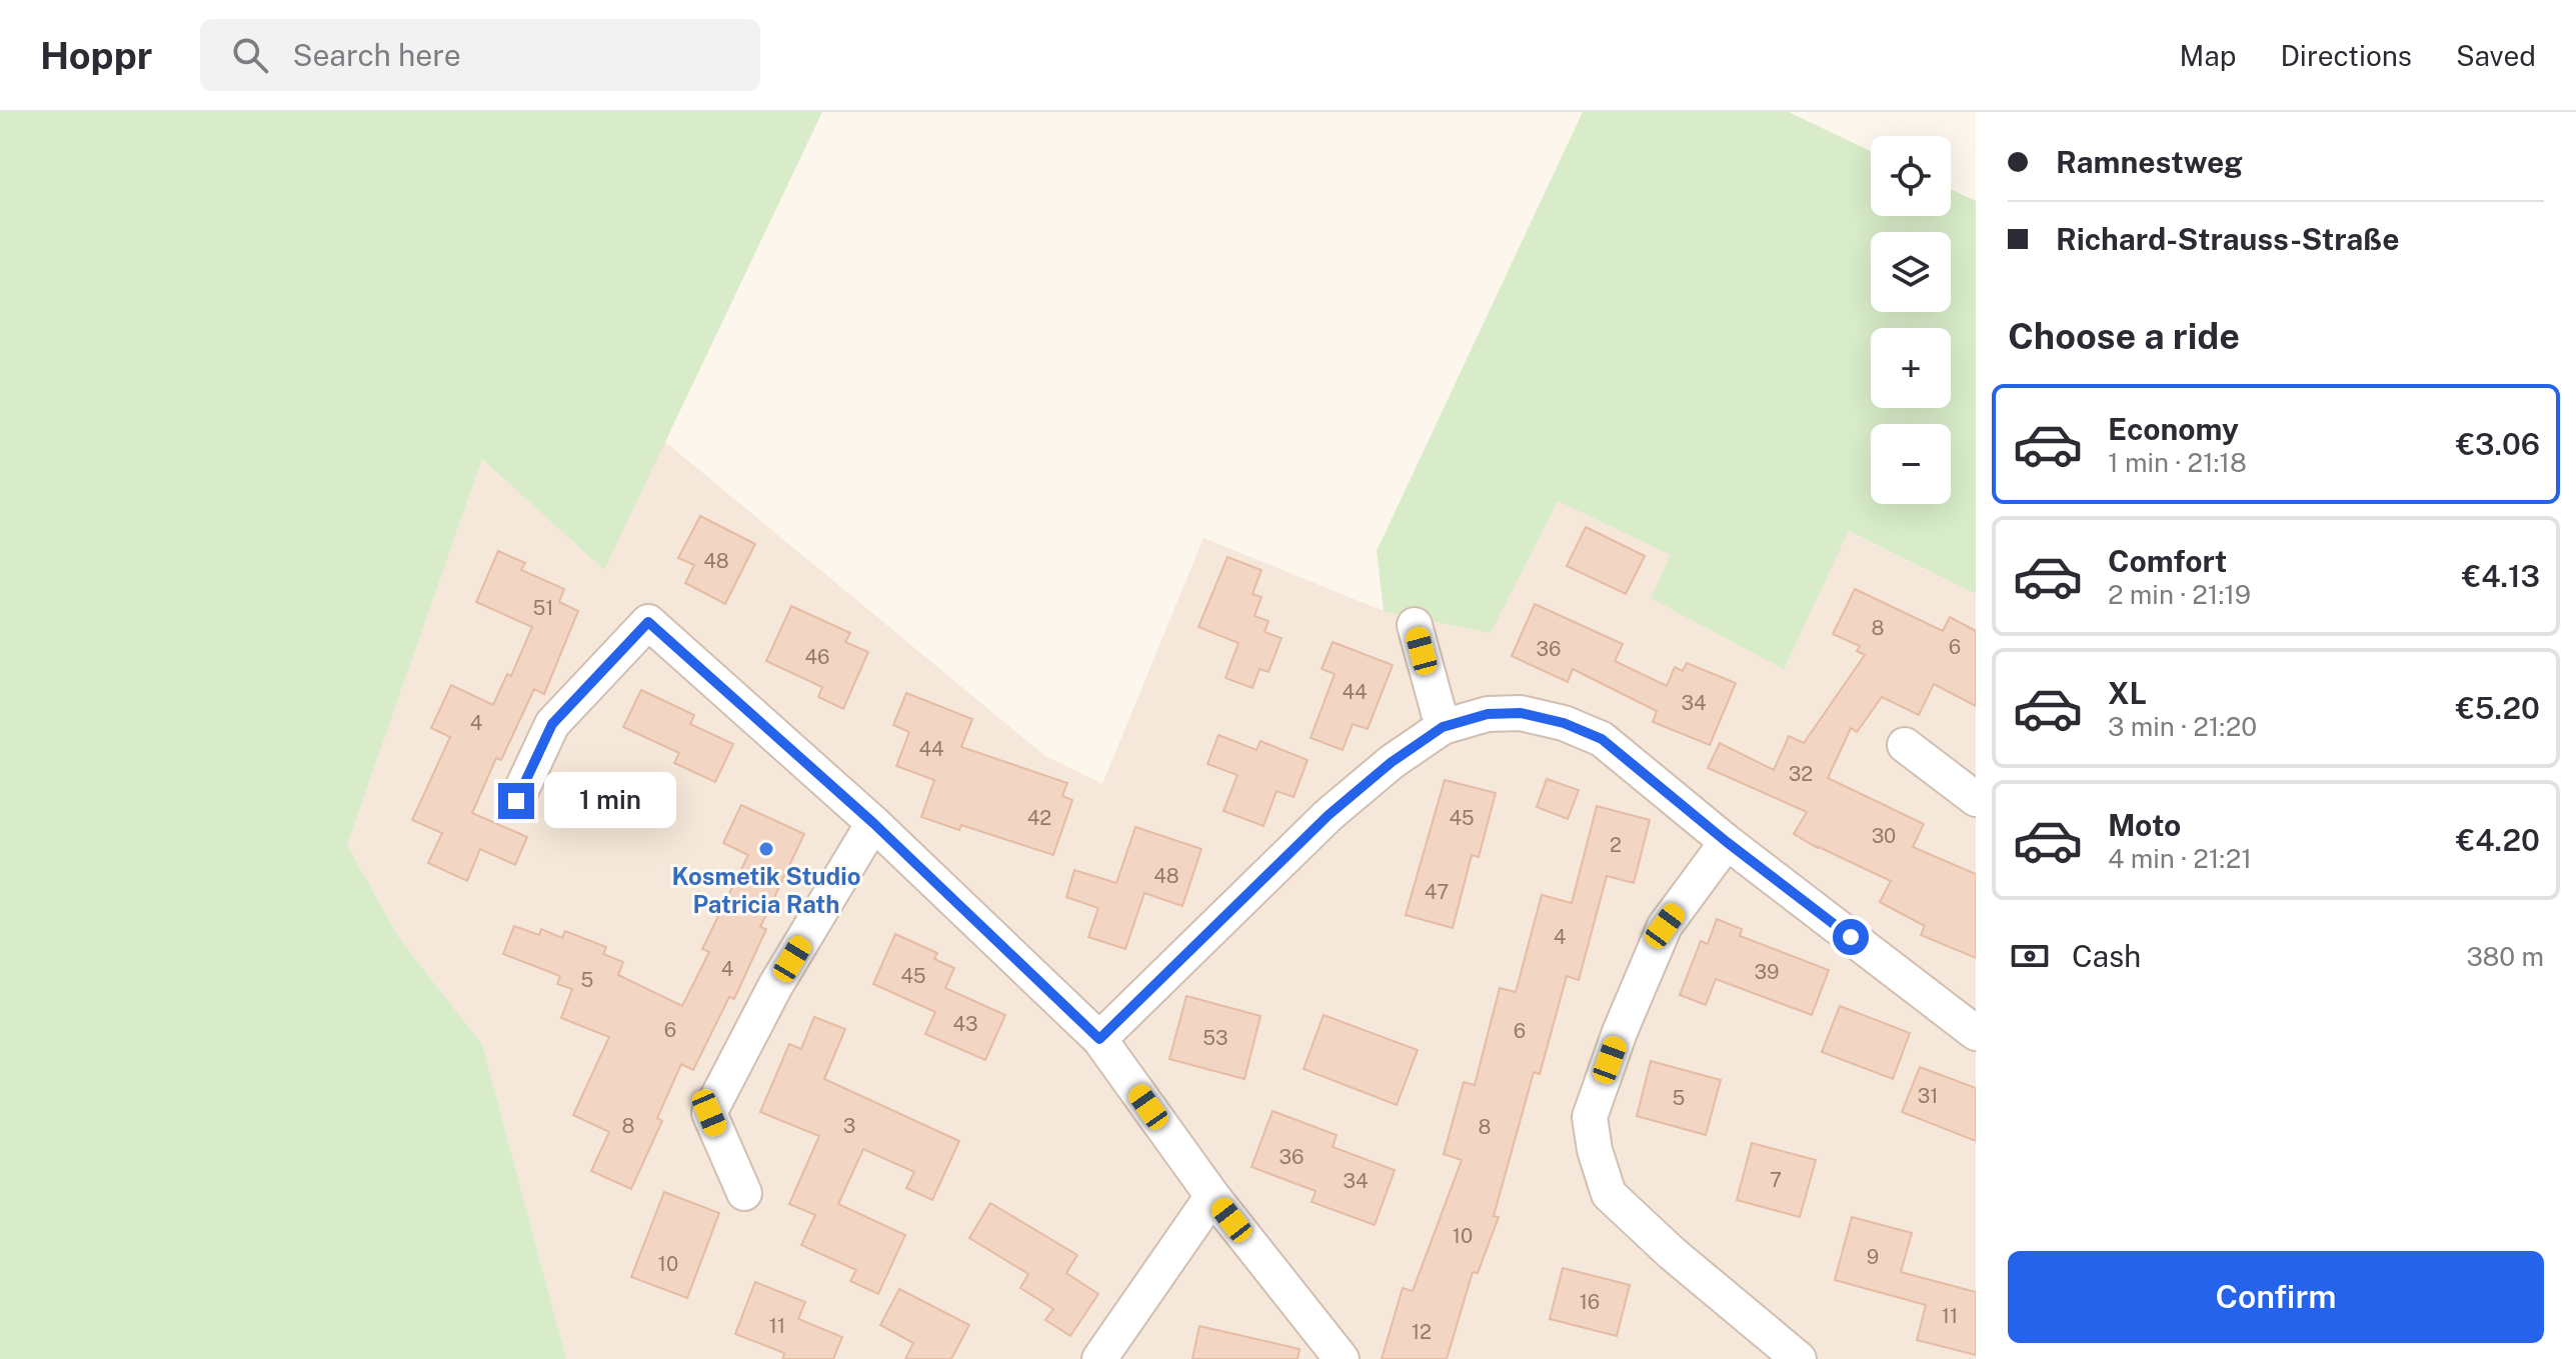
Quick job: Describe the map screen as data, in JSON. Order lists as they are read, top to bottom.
{
  "places": ["Kosmetik Studio Patricia Rath"],
  "house_numbers": [
    "48",
    "51",
    "8",
    "6",
    "36",
    "46",
    "44",
    "34",
    "4",
    "44",
    "32",
    "42",
    "45",
    "30",
    "2",
    "48",
    "47",
    "4",
    "4",
    "39",
    "45",
    "5",
    "43",
    "6",
    "6",
    "53",
    "31",
    "5",
    "8",
    "3",
    "8",
    "36",
    "7",
    "34",
    "10",
    "9",
    "10",
    "16",
    "11",
    "11",
    "12"
  ],
  "page": {
    "header": "Hoppr",
    "search": "Search here",
    "nav": ["Map", "Directions", "Saved"],
    "banner": ["Ramnestweg", "Richard-Strauss-Straße"],
    "map_buttons": ["+", "−"],
    "heading": "Choose a ride",
    "list": [
      {
        "name": "Economy",
        "note": "1 min · 21:18",
        "value": "€3.06"
      },
      {
        "name": "Comfort",
        "note": "2 min · 21:19",
        "value": "€4.13"
      },
      {
        "name": "XL",
        "note": "3 min · 21:20",
        "value": "€5.20"
      },
      {
        "name": "Moto",
        "note": "4 min · 21:21",
        "value": "€4.20"
      }
    ],
    "bubble": "1 min",
    "pay": ["Cash", "380 m"],
    "buttons": "Confirm"
  }
}
